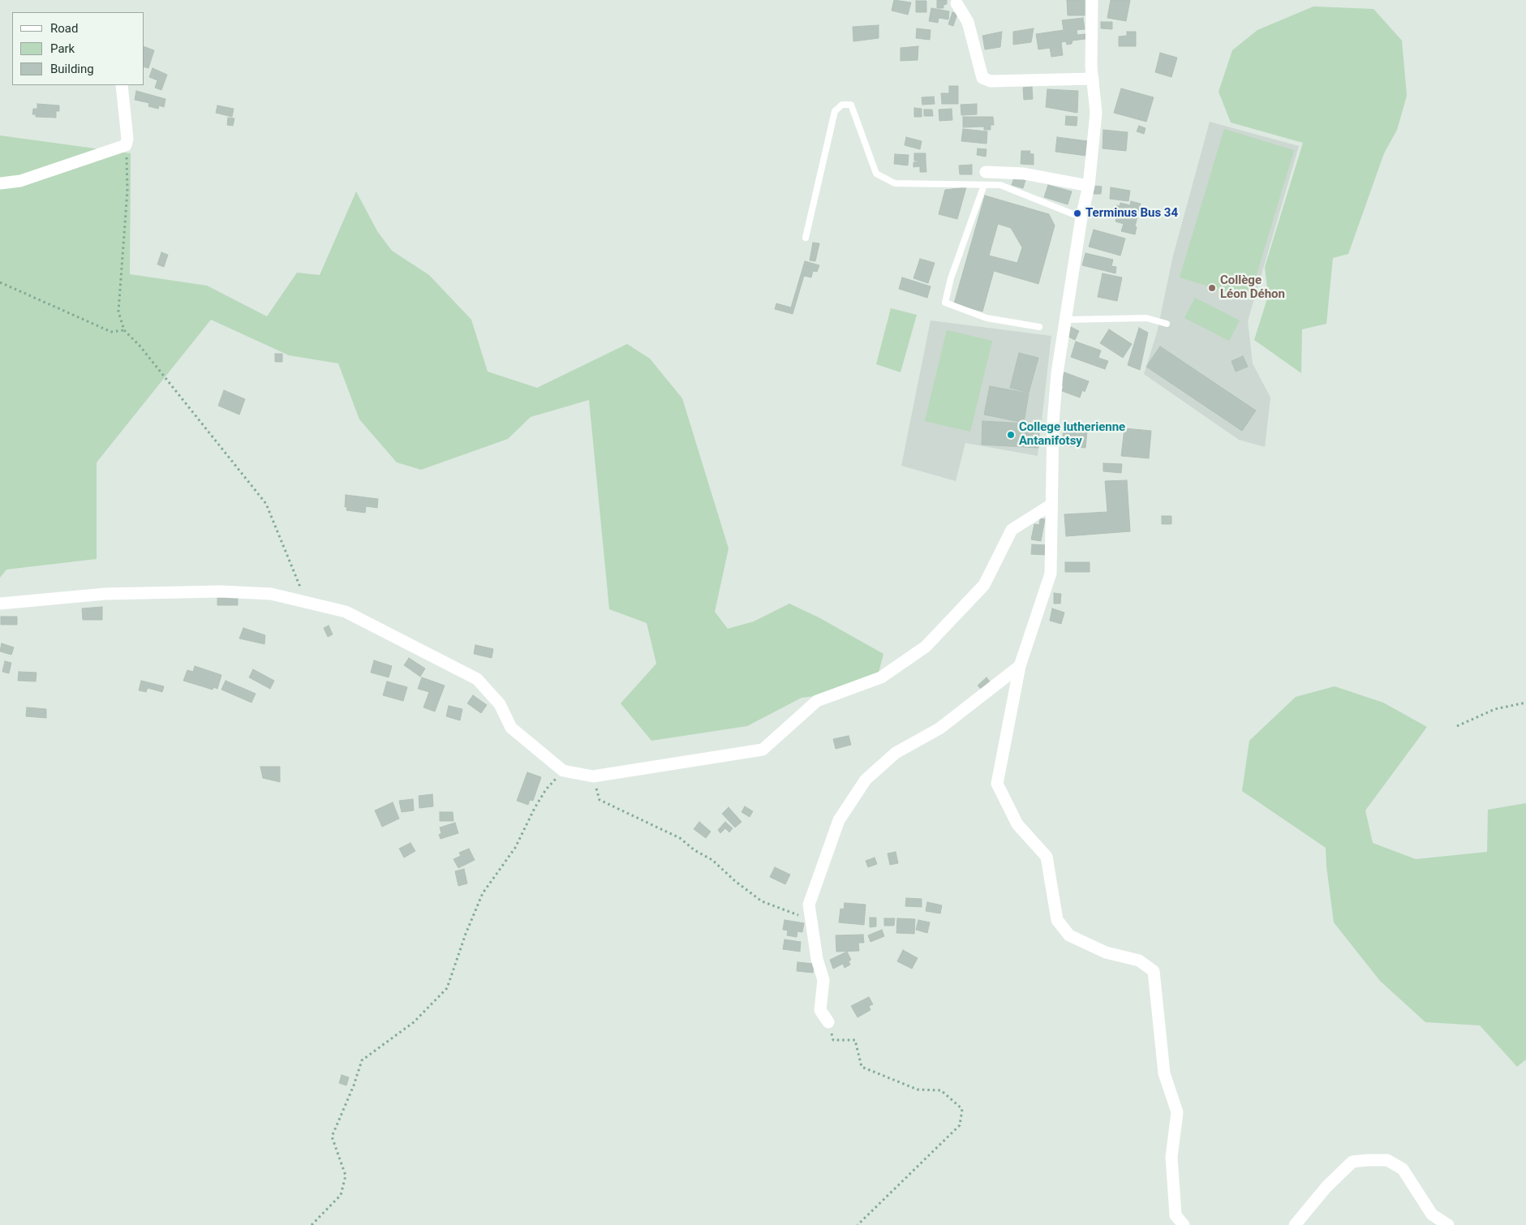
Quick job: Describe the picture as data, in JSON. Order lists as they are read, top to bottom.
{
  "places": ["Terminus Bus 34", "Collège Léon Déhon", "College lutherienne Antanifotsy"],
  "legend": ["Road", "Park", "Building"]
}
